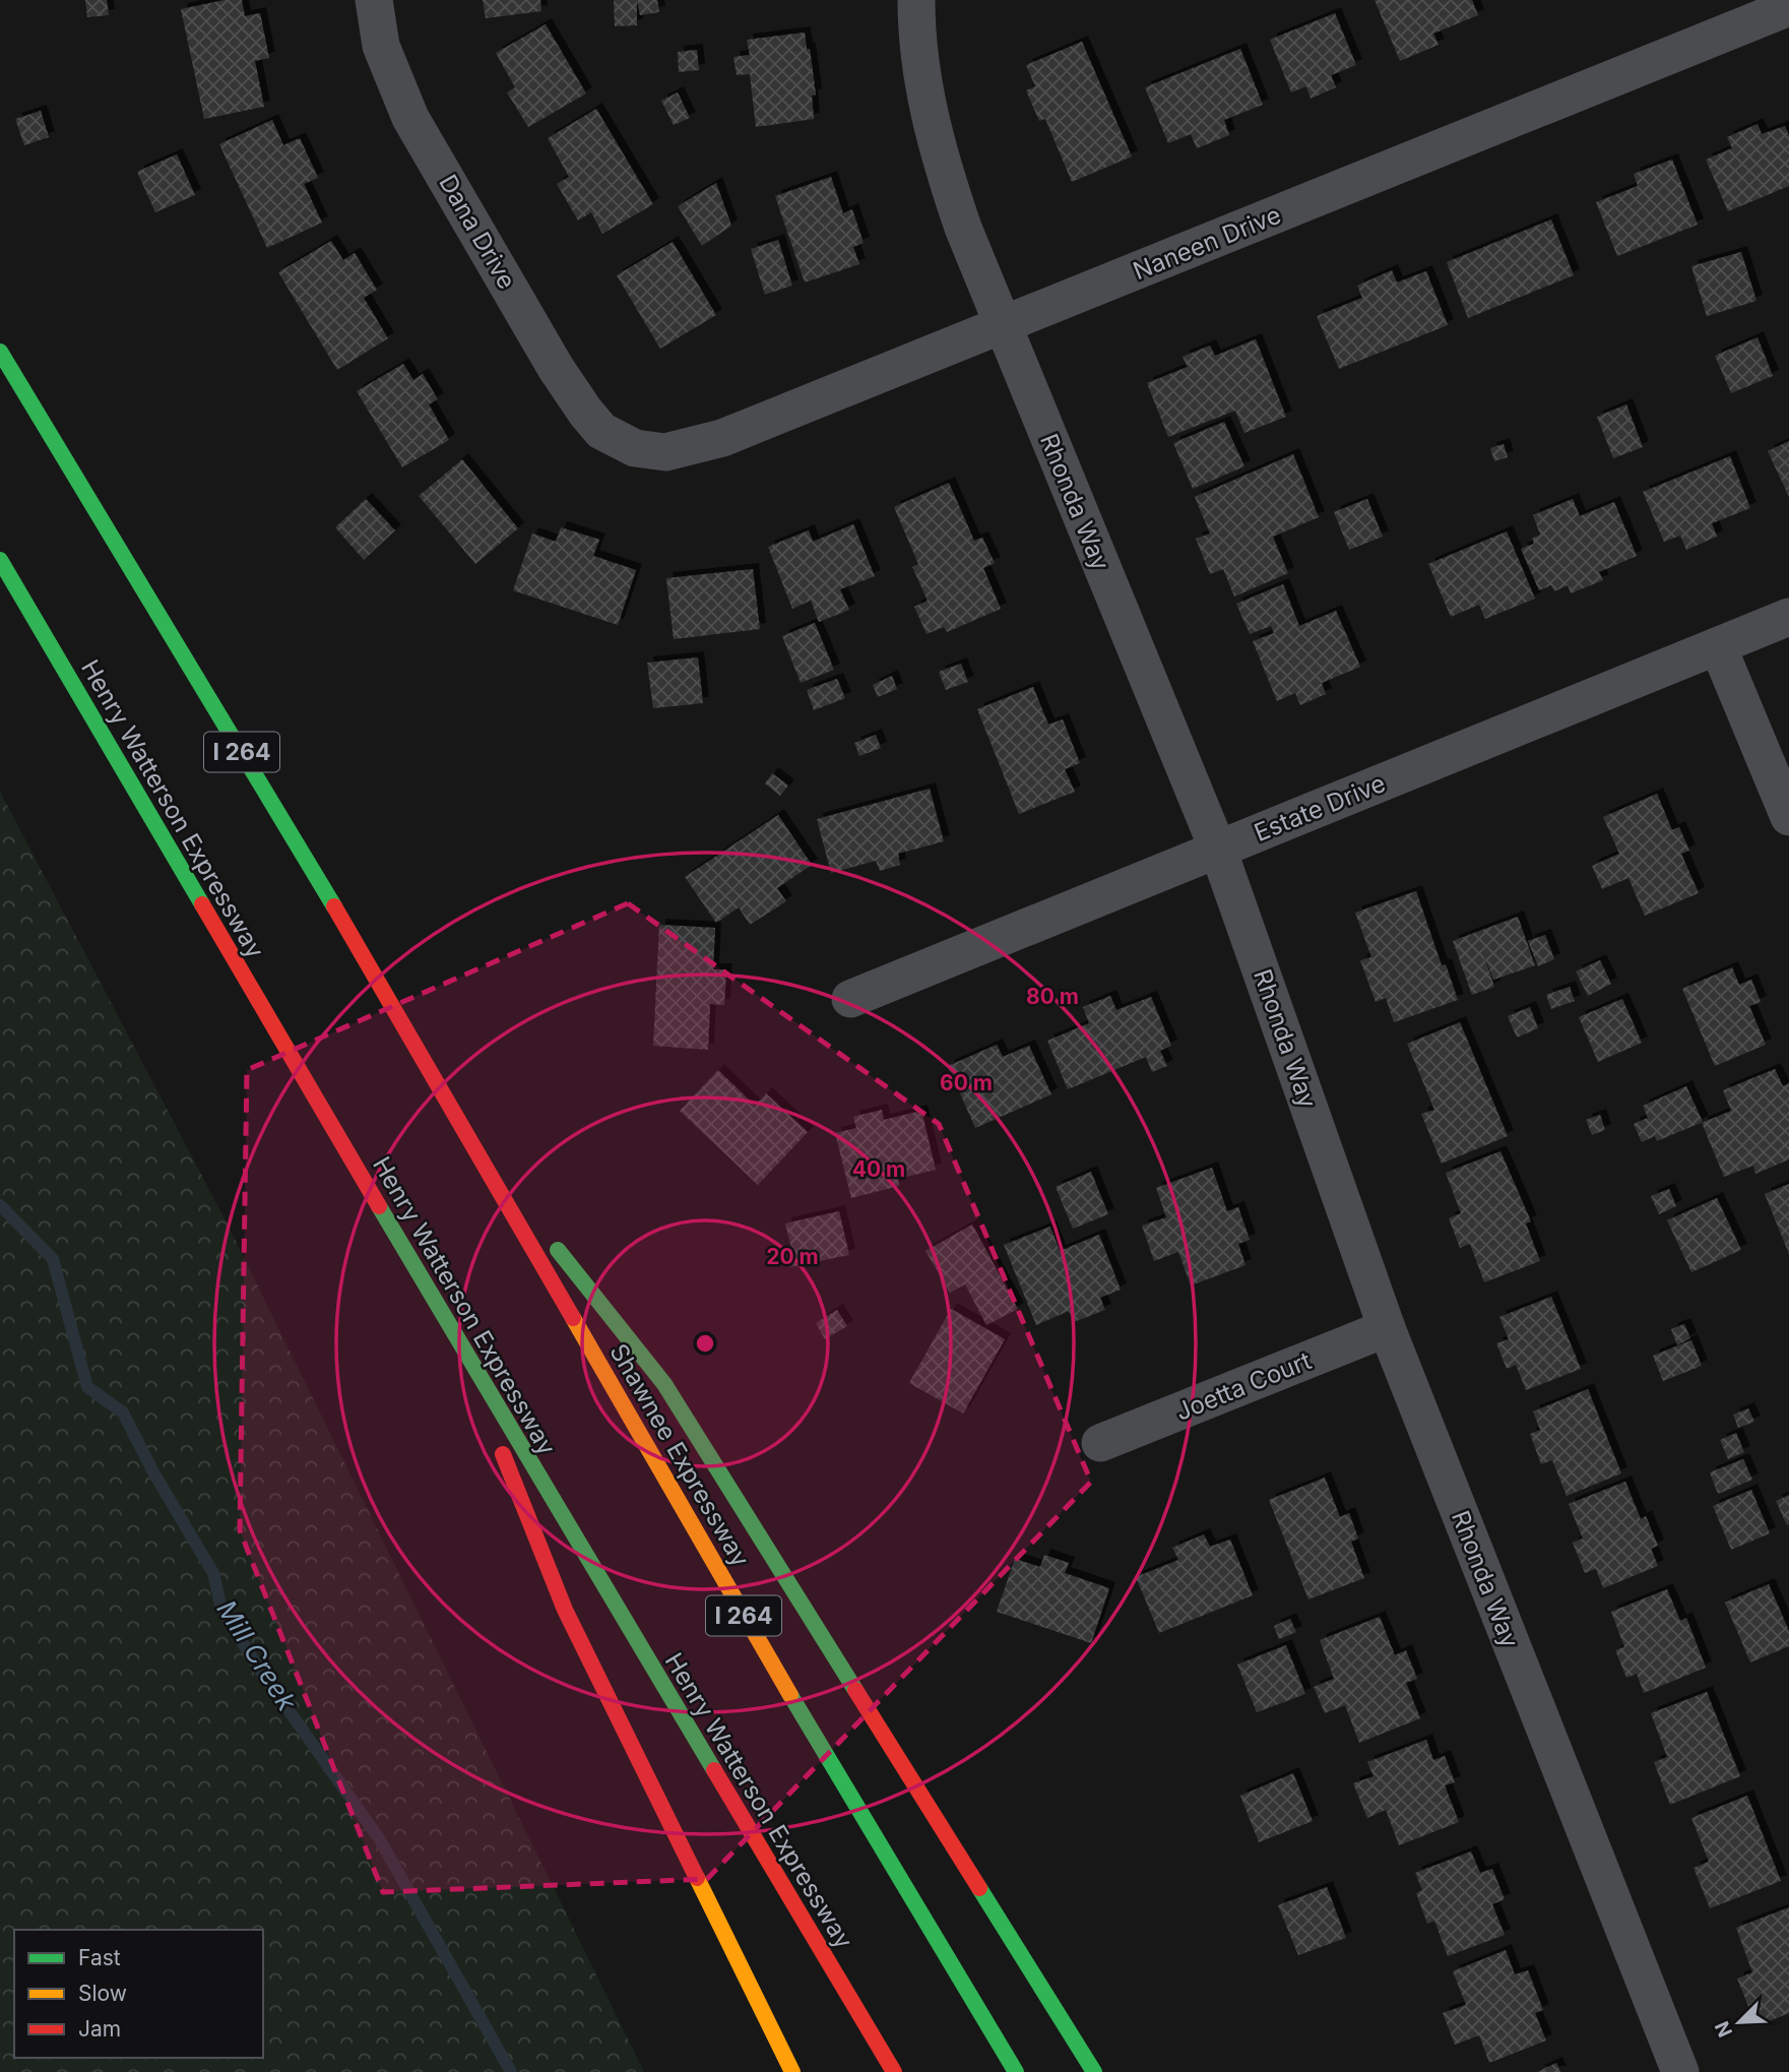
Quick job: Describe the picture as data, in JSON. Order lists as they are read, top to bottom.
{
  "streets": {
    "highway": ["I 264", "Henry Watterson Expressway", "Shawnee Expressway"],
    "street": [
      "Dana Drive",
      "Naneen Drive",
      "Rhonda Way",
      "Estate Drive",
      "Joetta Court"
    ]
  },
  "crossings": [
    ["Dana Drive", "Naneen Drive"],
    ["Naneen Drive", "Rhonda Way"],
    ["Rhonda Way", "Estate Drive"],
    ["Rhonda Way", "Joetta Court"],
    ["I 264", "Shawnee Expressway"]
  ],
  "water": ["Mill Creek"],
  "legend": ["Fast", "Slow", "Jam"],
  "north": "bottom left",
  "rings": [
    "80 m",
    "60 m",
    "40 m",
    "20 m"
  ]
}
